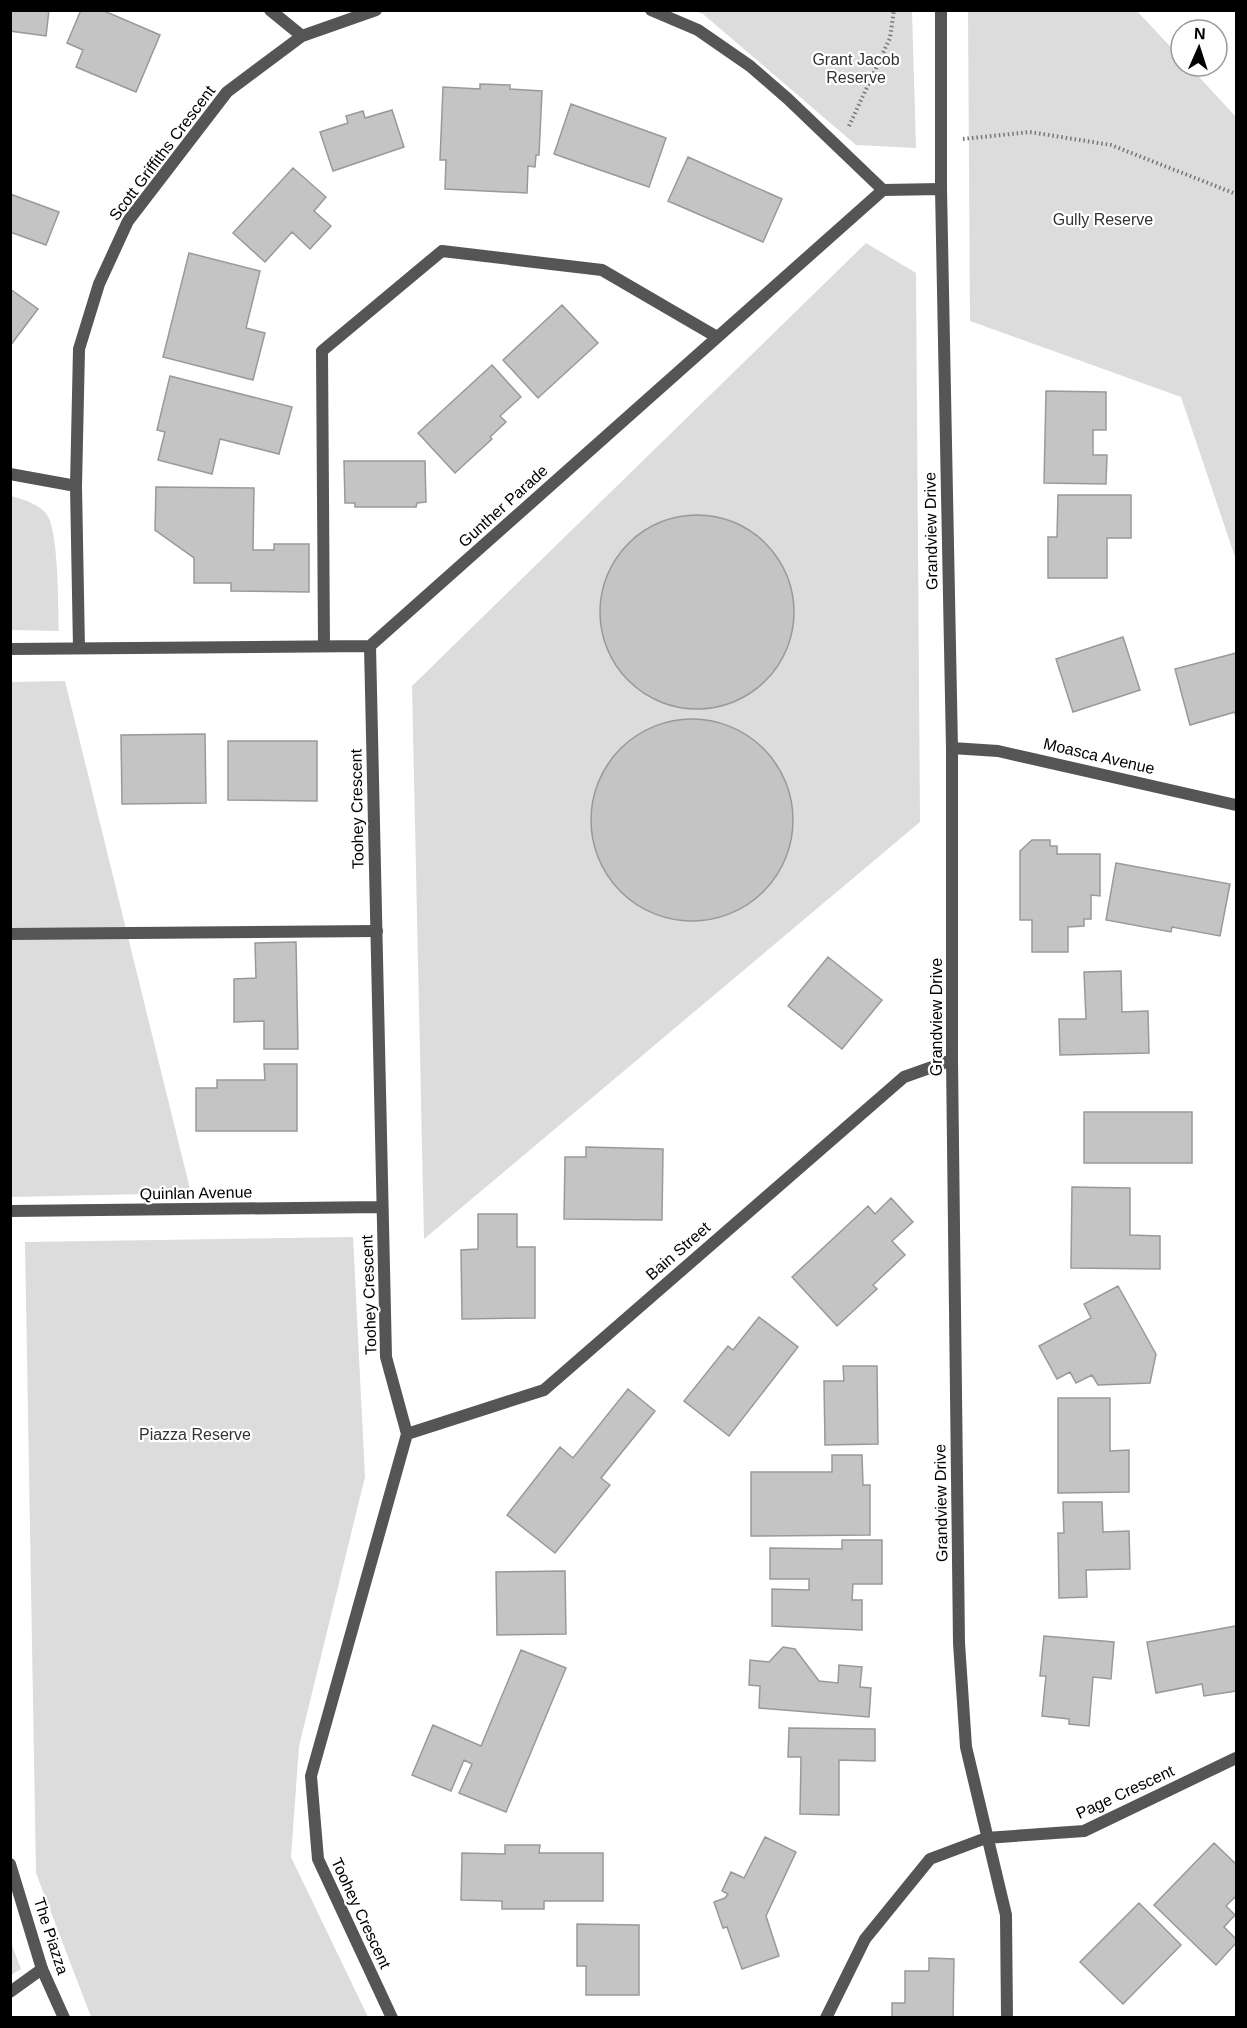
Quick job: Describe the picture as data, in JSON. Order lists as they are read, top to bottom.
{
  "streets": {
    "street": [
      "Scott Griffiths Crescent",
      "Gunther Parade",
      "Grandview Drive",
      "Moasca Avenue",
      "Toohey Crescent",
      "Quinlan Avenue",
      "Bain Street",
      "Page Crescent",
      "The Piazza"
    ]
  },
  "crossings": [
    ["Gunther Parade", "Toohey Crescent"],
    ["Grandview Drive", "Moasca Avenue"],
    ["Grandview Drive", "Bain Street"],
    ["Grandview Drive", "Page Crescent"],
    ["Toohey Crescent", "Quinlan Avenue"],
    ["Toohey Crescent", "Bain Street"]
  ],
  "parks": ["Grant Jacob Reserve", "Gully Reserve", "Piazza Reserve"],
  "north": "top"
}
